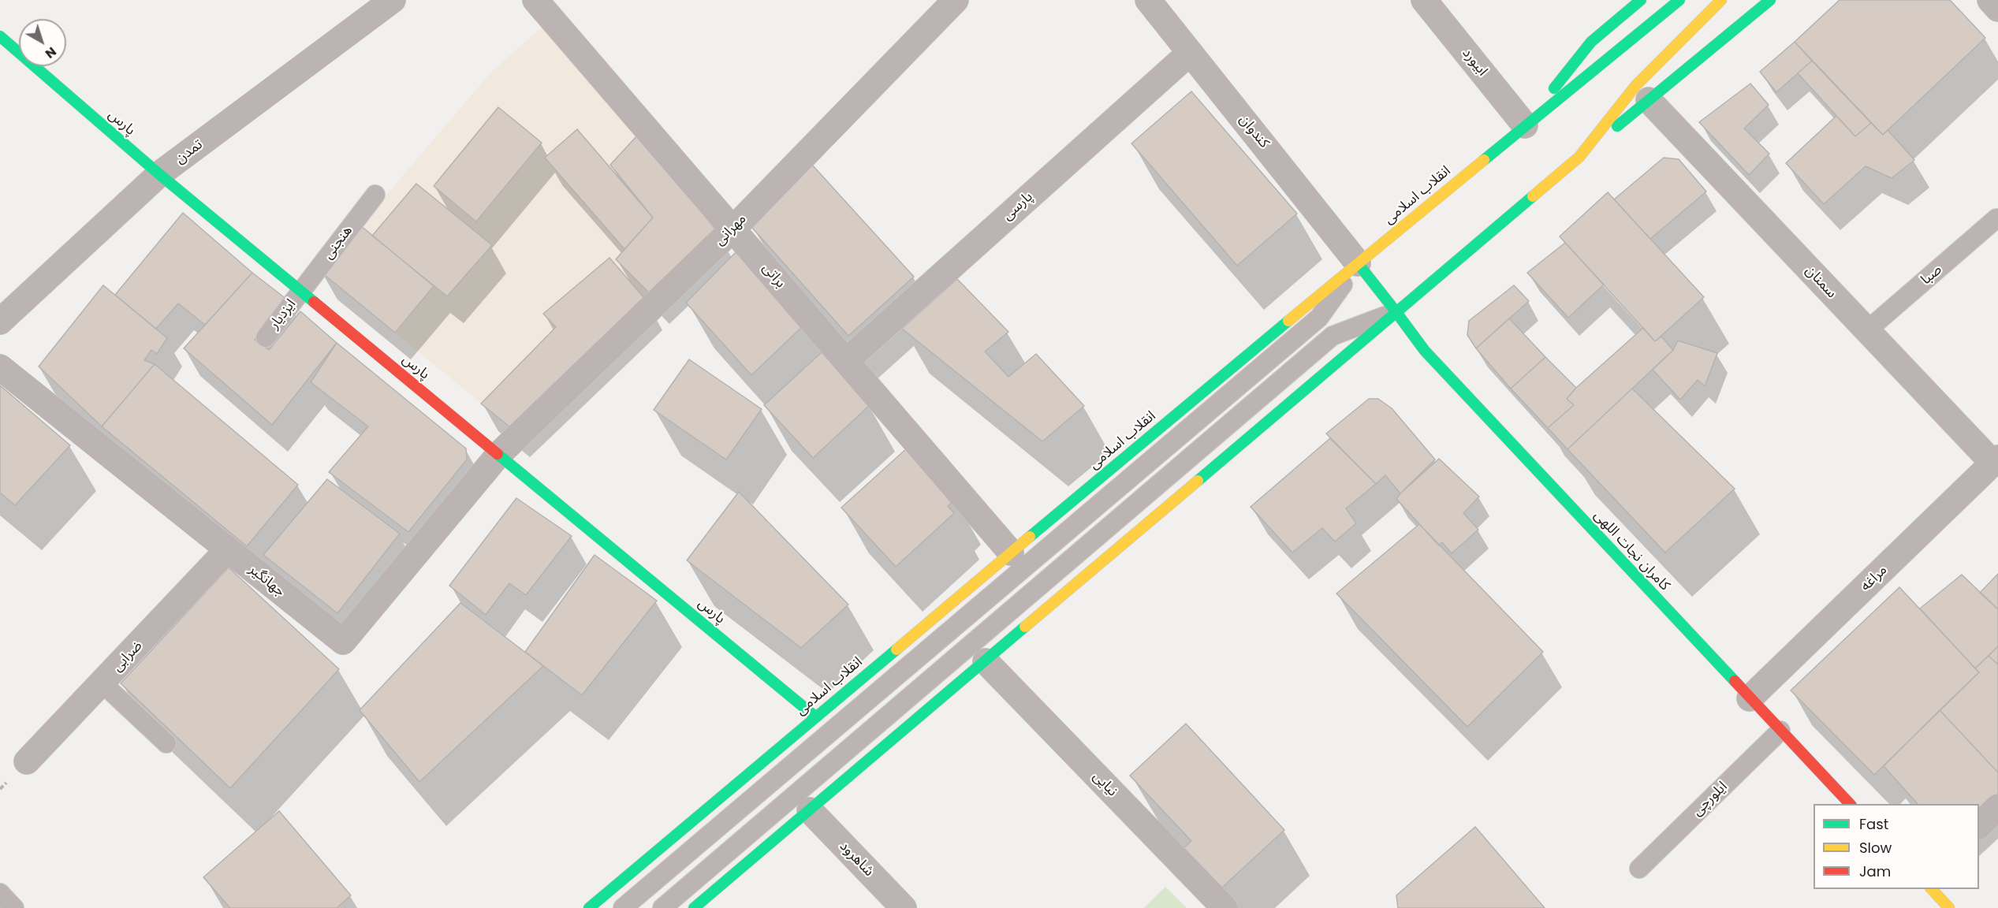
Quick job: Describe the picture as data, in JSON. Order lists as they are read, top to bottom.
{
  "streets": {
    "main road": ["پارس", "انقلاب اسلامی", "کامران نجات اللهی"],
    "street": [
      "ابیورد",
      "کندوان",
      "تمدن",
      "پارسی",
      "مهرانی",
      "براتی",
      "سمنان",
      "مراغه",
      "جهانگیر",
      "ضرابی",
      "نیایی",
      "شاهرود"
    ],
    "lane": [
      "هنجنی",
      "صبا",
      "ایزدیار",
      "ایلورچی"
    ]
  },
  "crossings": [
    ["ابیورد", "انقلاب اسلامی"],
    ["پارس", "تمدن"],
    ["پارس", "انقلاب اسلامی"],
    ["پارس", "مهرانی"],
    ["پارس", "هنجنی"],
    ["پارس", "ایزدیار"],
    ["پارس", "جهانگیر"],
    ["کندوان", "انقلاب اسلامی"],
    ["کندوان", "پارسی"],
    ["کندوان", "کامران نجات اللهی"],
    ["انقلاب اسلامی", "براتی"],
    ["انقلاب اسلامی", "کامران نجات اللهی"],
    ["پارسی", "براتی"],
    ["مهرانی", "براتی"],
    ["مهرانی", "جهانگیر"],
    ["هنجنی", "ایزدیار"],
    ["صبا", "سمنان"],
    ["سمنان", "مراغه"],
    ["کامران نجات اللهی", "مراغه"],
    ["کامران نجات اللهی", "ایلورچی"],
    ["جهانگیر", "ضرابی"]
  ],
  "legend": ["Fast", "Slow", "Jam"],
  "north": "bottom right"
}
